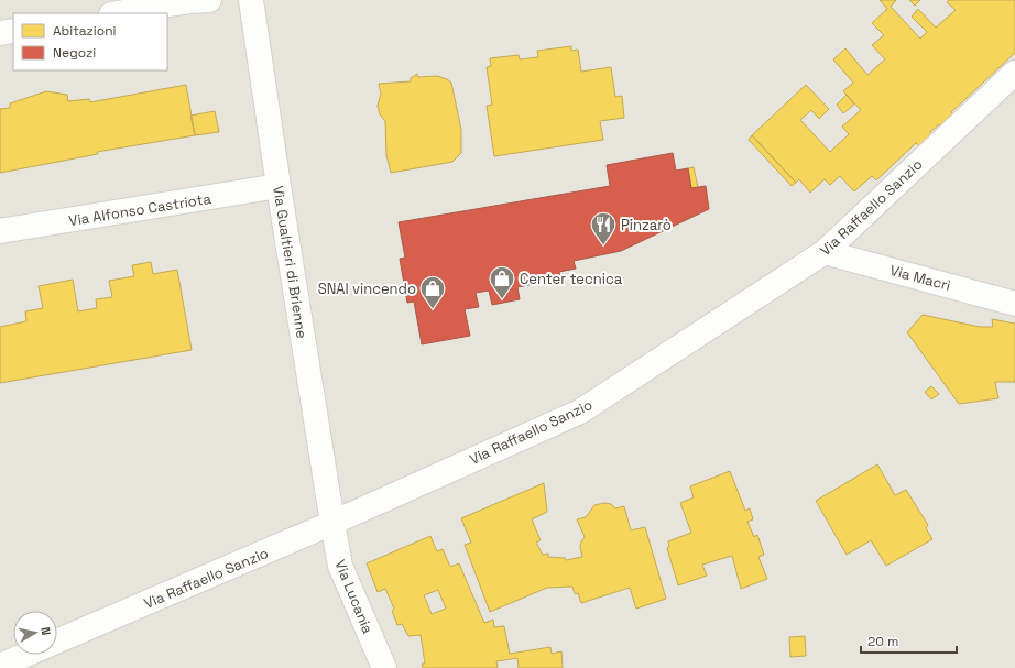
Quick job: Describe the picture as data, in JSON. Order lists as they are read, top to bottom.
{
  "streets": {
    "street": [
      "Via Raffaello Sanzio",
      "Via Alfonso Castriota",
      "Via Gualtieri di Brienne",
      "Via Macrì",
      "Via Lucania"
    ]
  },
  "crossings": [
    ["Via Raffaello Sanzio", "Via Gualtieri di Brienne"],
    ["Via Raffaello Sanzio", "Via Macrì"],
    ["Via Raffaello Sanzio", "Via Lucania"],
    ["Via Alfonso Castriota", "Via Gualtieri di Brienne"],
    ["Via Gualtieri di Brienne", "Via Lucania"]
  ],
  "places": {
    "restaurant": ["Pinzarò"],
    "shop": ["Center tecnica", "SNAI vincendo"]
  },
  "legend": ["Abitazioni", "Negozi"],
  "scale_bar": "20 m",
  "north": "right"
}
